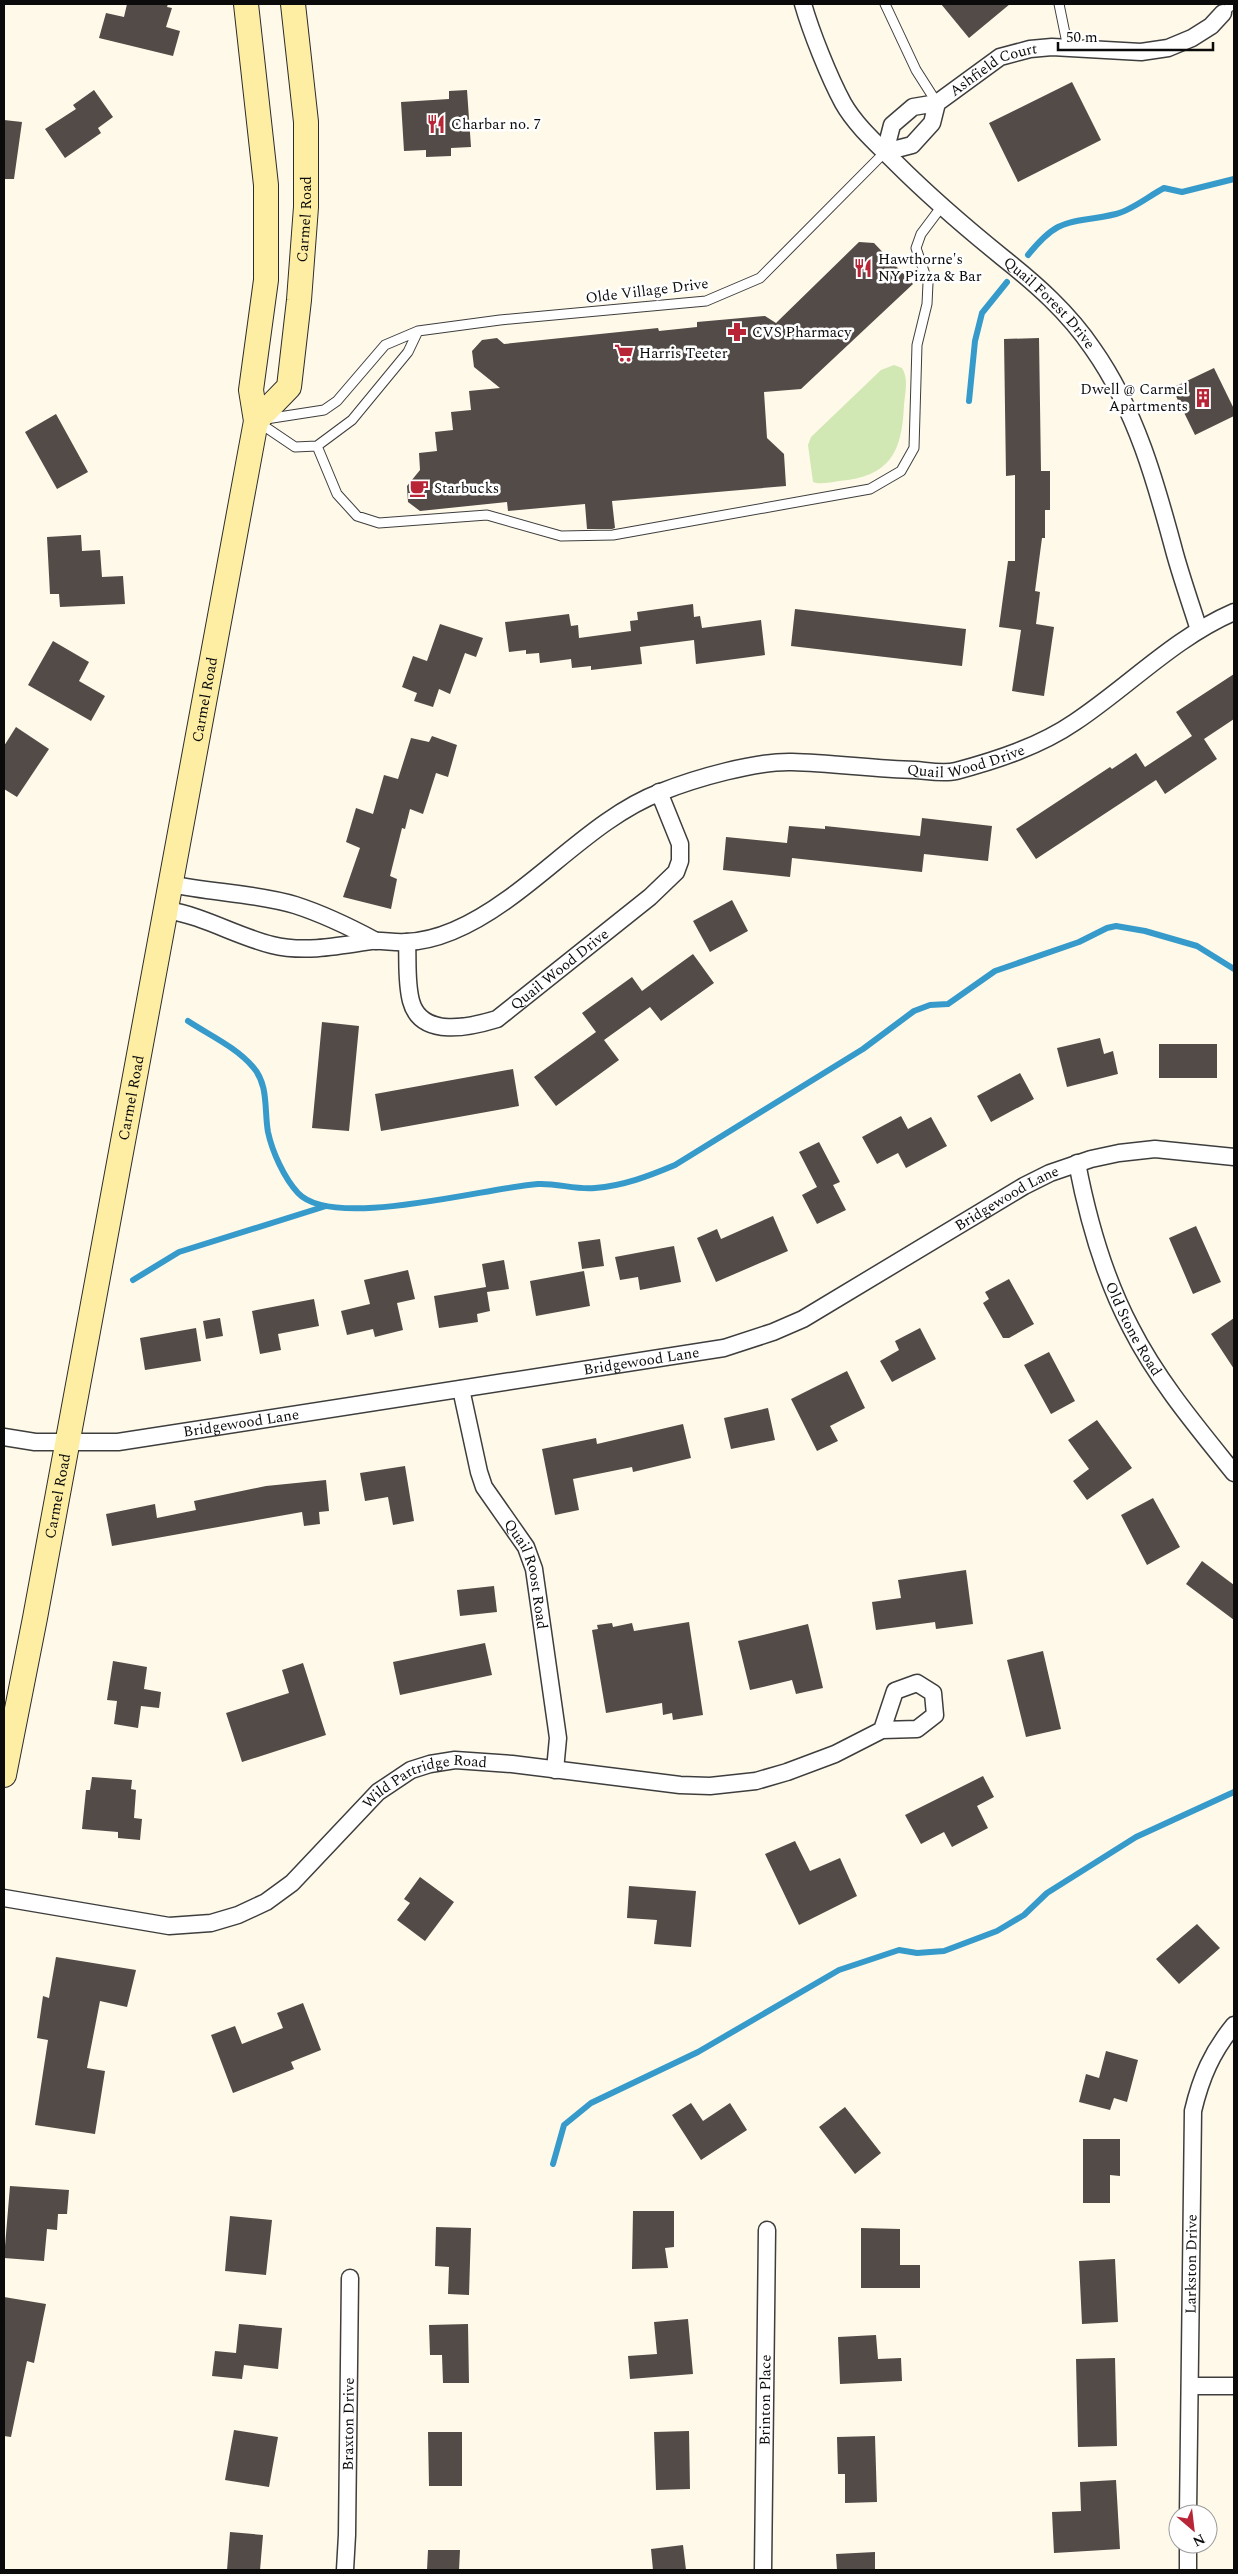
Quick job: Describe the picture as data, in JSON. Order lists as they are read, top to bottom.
{
  "streets": {
    "main road": ["Carmel Road"],
    "street": [
      "Ashfield Court",
      "Quail Forest Drive",
      "Quail Wood Drive",
      "Bridgewood Lane",
      "Old Stone Road",
      "Quail Roost Road",
      "Wild Partridge Road",
      "Larkston Drive",
      "Brinton Place",
      "Braxton Drive"
    ],
    "lane": ["Olde Village Drive"]
  },
  "crossings": [
    ["Ashfield Court", "Olde Village Drive"],
    ["Ashfield Court", "Quail Forest Drive"],
    ["Carmel Road", "Olde Village Drive"],
    ["Carmel Road", "Quail Wood Drive"],
    ["Carmel Road", "Bridgewood Lane"],
    ["Olde Village Drive", "Quail Forest Drive"],
    ["Quail Forest Drive", "Quail Wood Drive"],
    ["Bridgewood Lane", "Old Stone Road"],
    ["Bridgewood Lane", "Quail Roost Road"],
    ["Quail Roost Road", "Wild Partridge Road"]
  ],
  "places": {
    "restaurant": ["Charbar no. 7", "Hawthorne's NY Pizza & Bar"],
    "pharmacy": ["CVS Pharmacy"],
    "supermarket": ["Harris Teeter"],
    "building": ["Dwell @ Carmel Apartments"],
    "cafe": ["Starbucks"]
  },
  "scale_bar": "50 m",
  "north": "bottom right"
}
